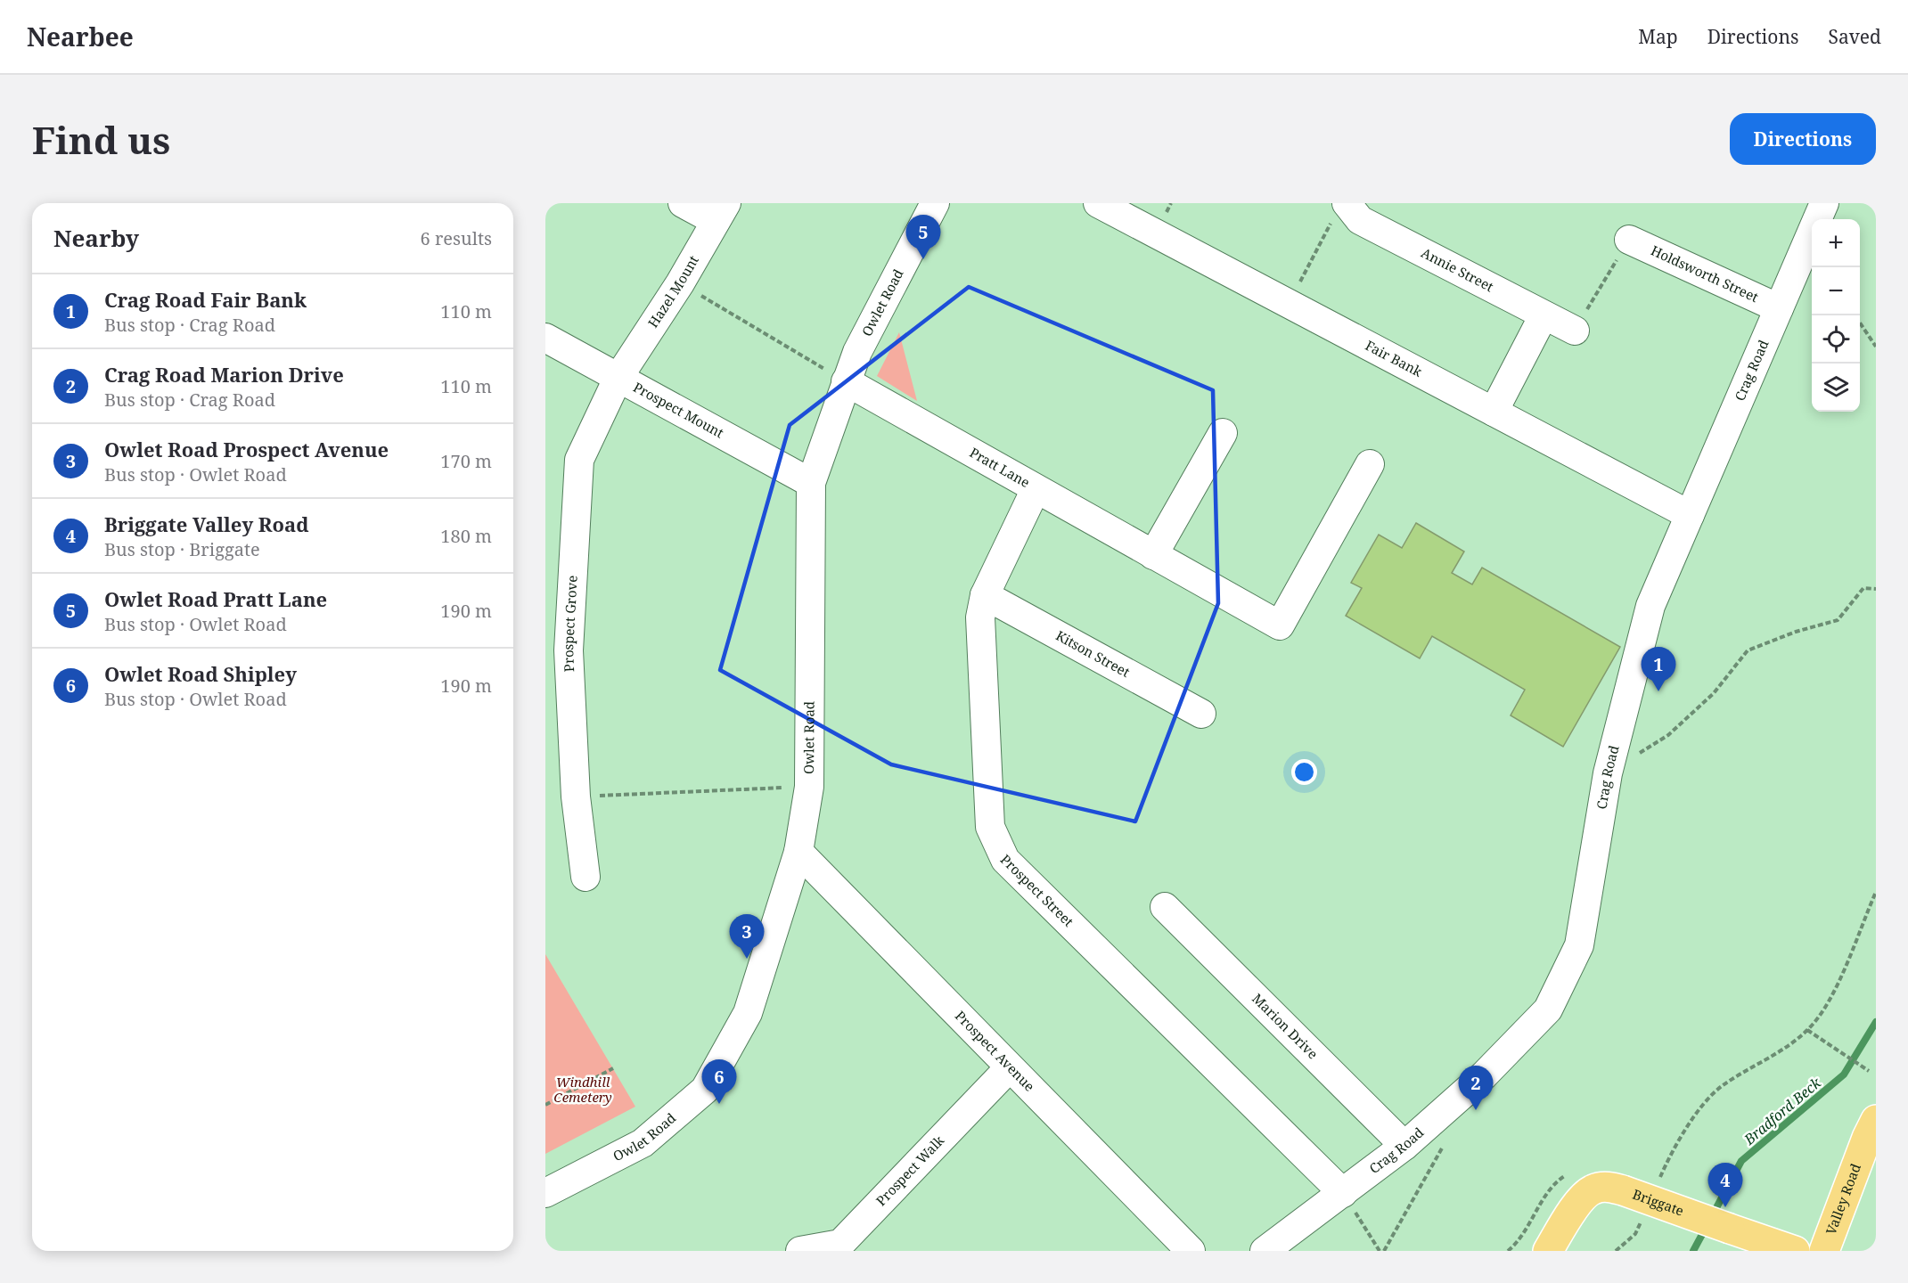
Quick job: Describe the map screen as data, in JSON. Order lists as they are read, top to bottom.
{
  "streets": {
    "main road": ["Valley Road", "Briggate"],
    "street": [
      "Annie Street",
      "Holdsworth Street",
      "Hazel Mount",
      "Owlet Road",
      "Fair Bank",
      "Crag Road",
      "Prospect Mount",
      "Pratt Lane",
      "Prospect Grove",
      "Kitson Street",
      "Prospect Street",
      "Marion Drive",
      "Prospect Avenue",
      "Prospect Walk"
    ]
  },
  "crossings": [
    ["Holdsworth Street", "Crag Road"],
    ["Hazel Mount", "Prospect Mount"],
    ["Hazel Mount", "Prospect Grove"],
    ["Owlet Road", "Prospect Mount"],
    ["Owlet Road", "Pratt Lane"],
    ["Owlet Road", "Prospect Avenue"],
    ["Fair Bank", "Crag Road"],
    ["Crag Road", "Prospect Street"],
    ["Crag Road", "Marion Drive"],
    ["Prospect Mount", "Prospect Grove"],
    ["Pratt Lane", "Prospect Street"],
    ["Kitson Street", "Prospect Street"],
    ["Prospect Avenue", "Prospect Walk"]
  ],
  "water": ["Bradford Beck"],
  "parks": ["Windhill Cemetery"],
  "page": {
    "header": "Nearbee",
    "nav": ["Map", "Directions", "Saved"],
    "buttons": "Directions",
    "title": "Find us",
    "heading": ["Nearby", "6 results"],
    "pins": [
      "5",
      "1",
      "3",
      "6",
      "2",
      "4"
    ],
    "map_buttons": ["+", "−"],
    "list": [
      {
        "mark": "1",
        "name": "Crag Road Fair Bank",
        "note": "Bus stop · Crag Road",
        "value": "110 m"
      },
      {
        "mark": "2",
        "name": "Crag Road Marion Drive",
        "note": "Bus stop · Crag Road",
        "value": "110 m"
      },
      {
        "mark": "3",
        "name": "Owlet Road Prospect Avenue",
        "note": "Bus stop · Owlet Road",
        "value": "170 m"
      },
      {
        "mark": "4",
        "name": "Briggate Valley Road",
        "note": "Bus stop · Briggate",
        "value": "180 m"
      },
      {
        "mark": "5",
        "name": "Owlet Road Pratt Lane",
        "note": "Bus stop · Owlet Road",
        "value": "190 m"
      },
      {
        "mark": "6",
        "name": "Owlet Road Shipley",
        "note": "Bus stop · Owlet Road",
        "value": "190 m"
      }
    ]
  }
}
